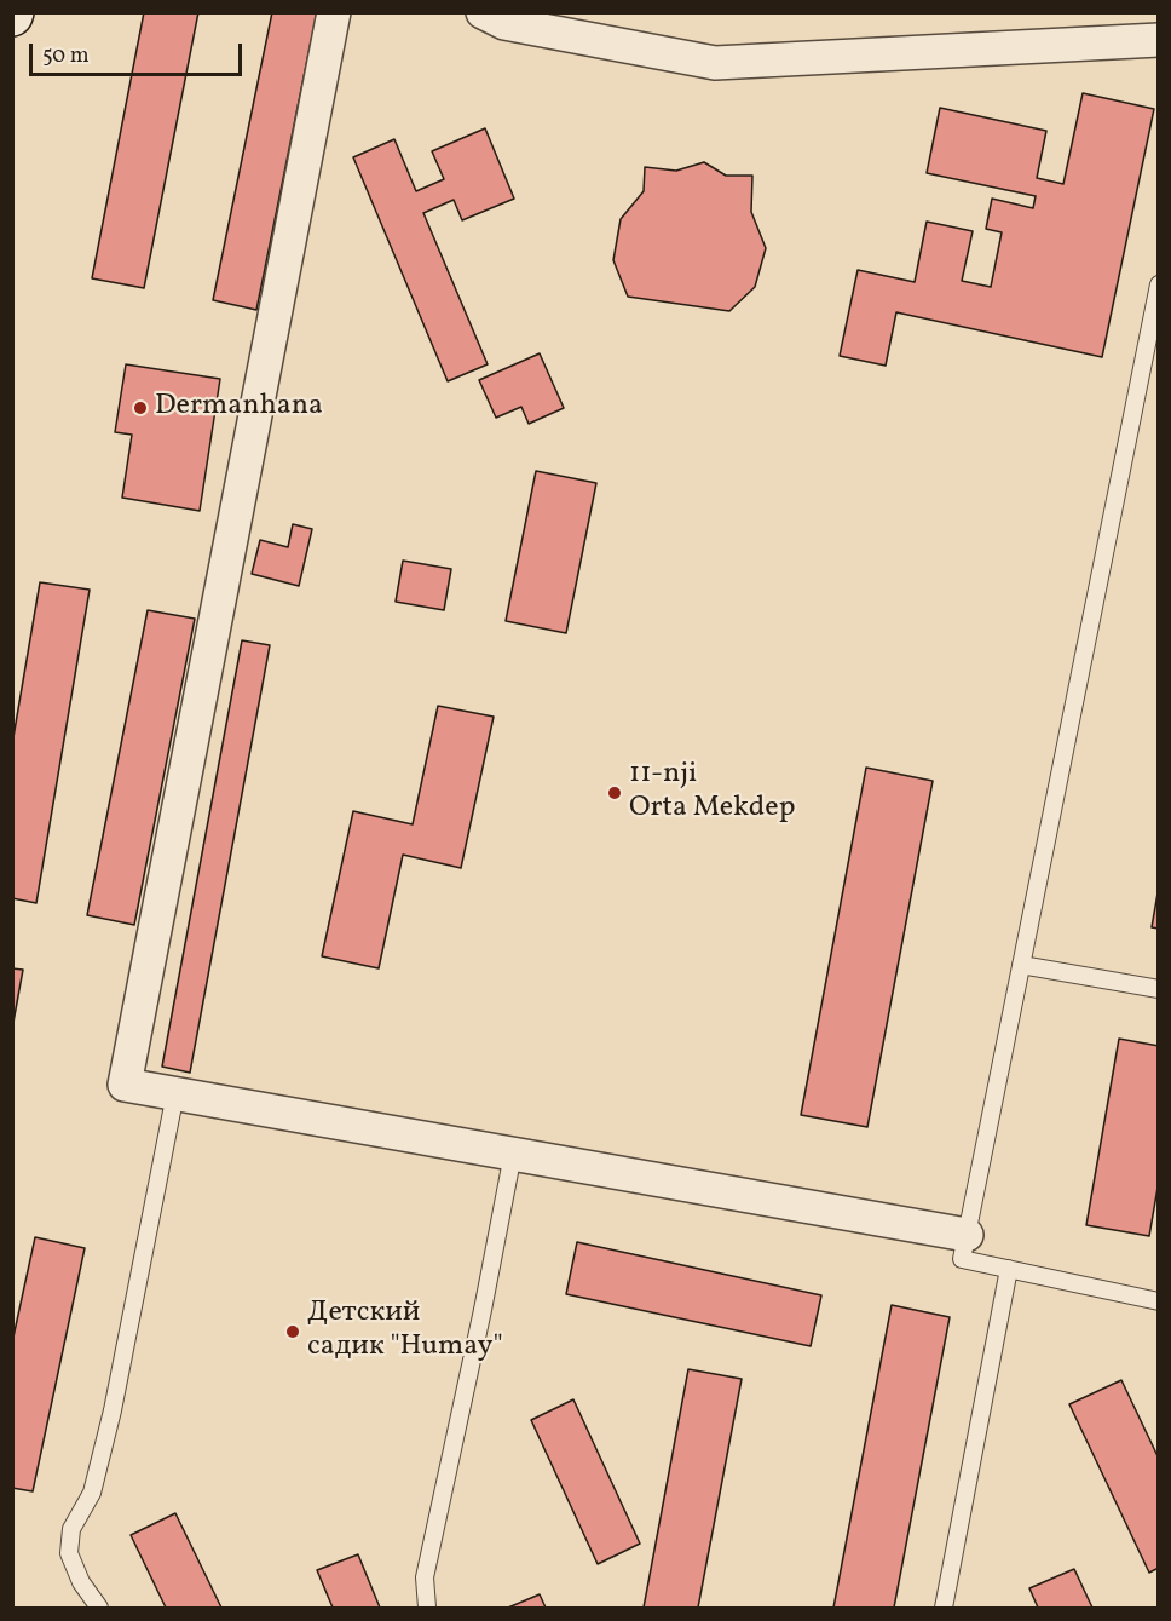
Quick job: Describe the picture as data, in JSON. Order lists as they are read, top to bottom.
{
  "places": ["Dermanhana", "11-nji Orta Mekdep", "Детский садик \"Humay\""],
  "scale_bar": "50 m"
}
